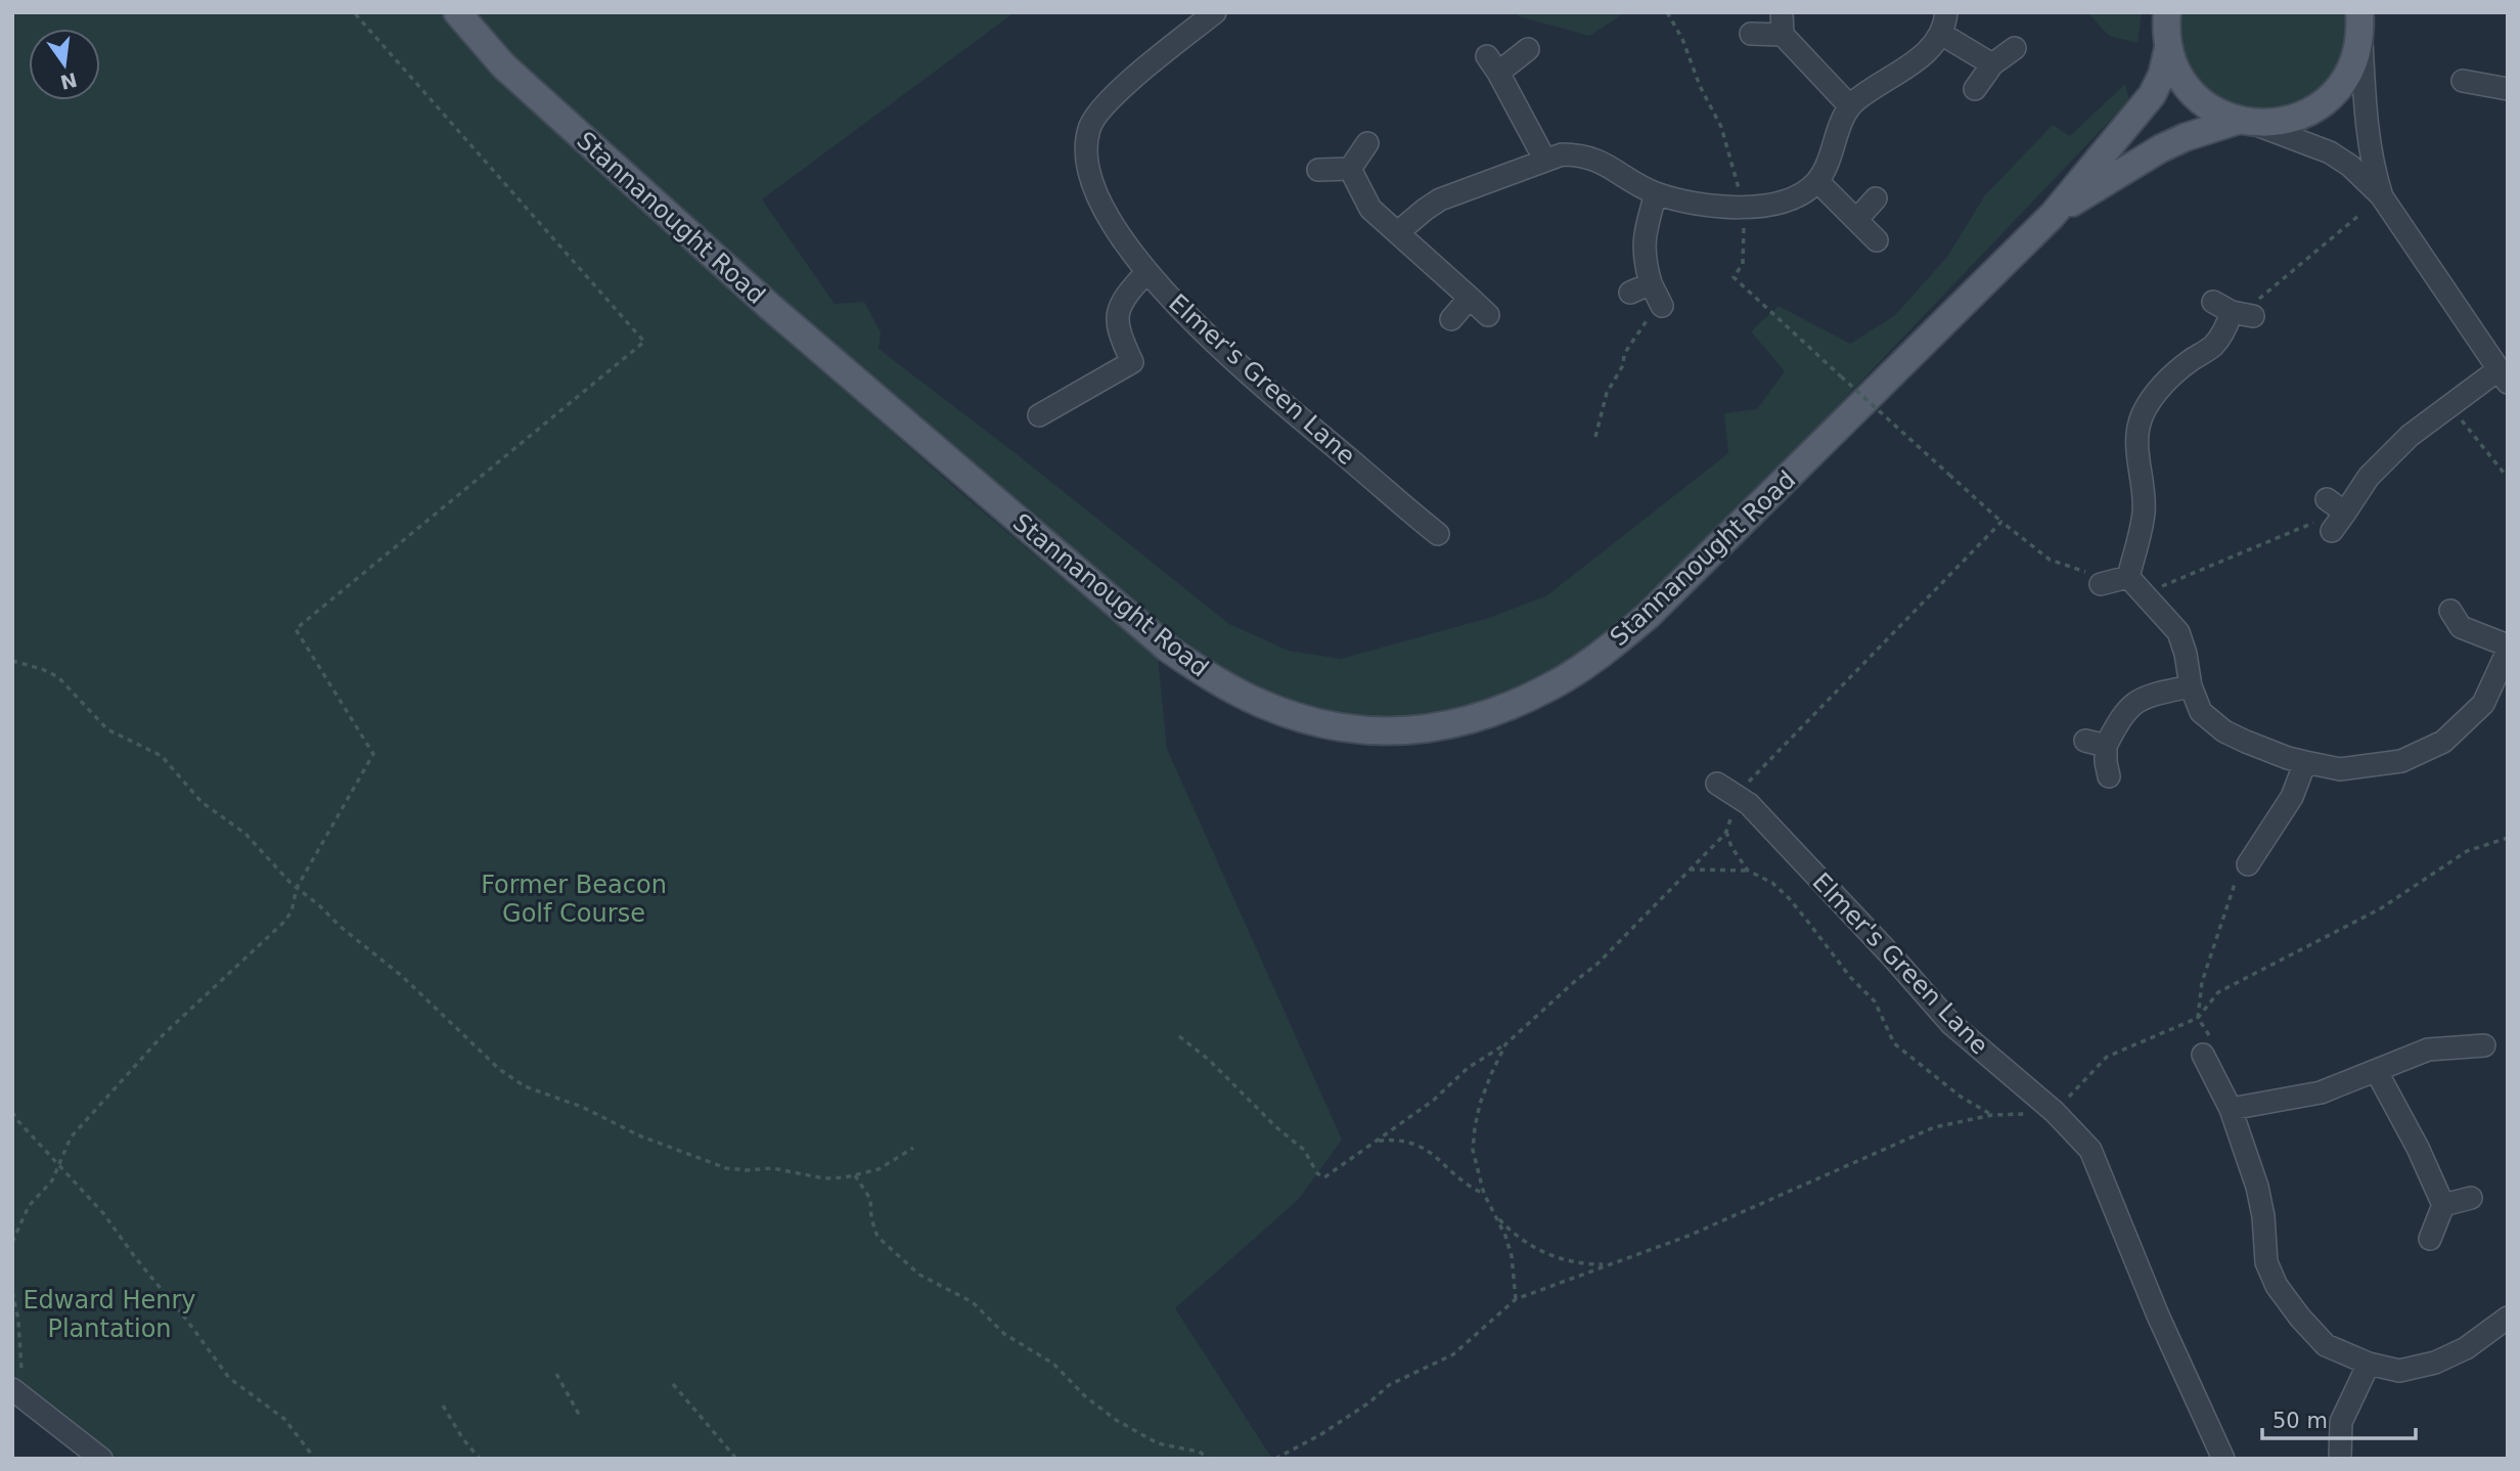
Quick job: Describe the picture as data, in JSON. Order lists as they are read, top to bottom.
{
  "streets": {
    "main road": ["Stannanought Road"],
    "street": ["Elmer's Green Lane"]
  },
  "parks": ["Former Beacon Golf Course", "Edward Henry Plantation"],
  "scale_bar": "50 m",
  "north": "bottom"
}
